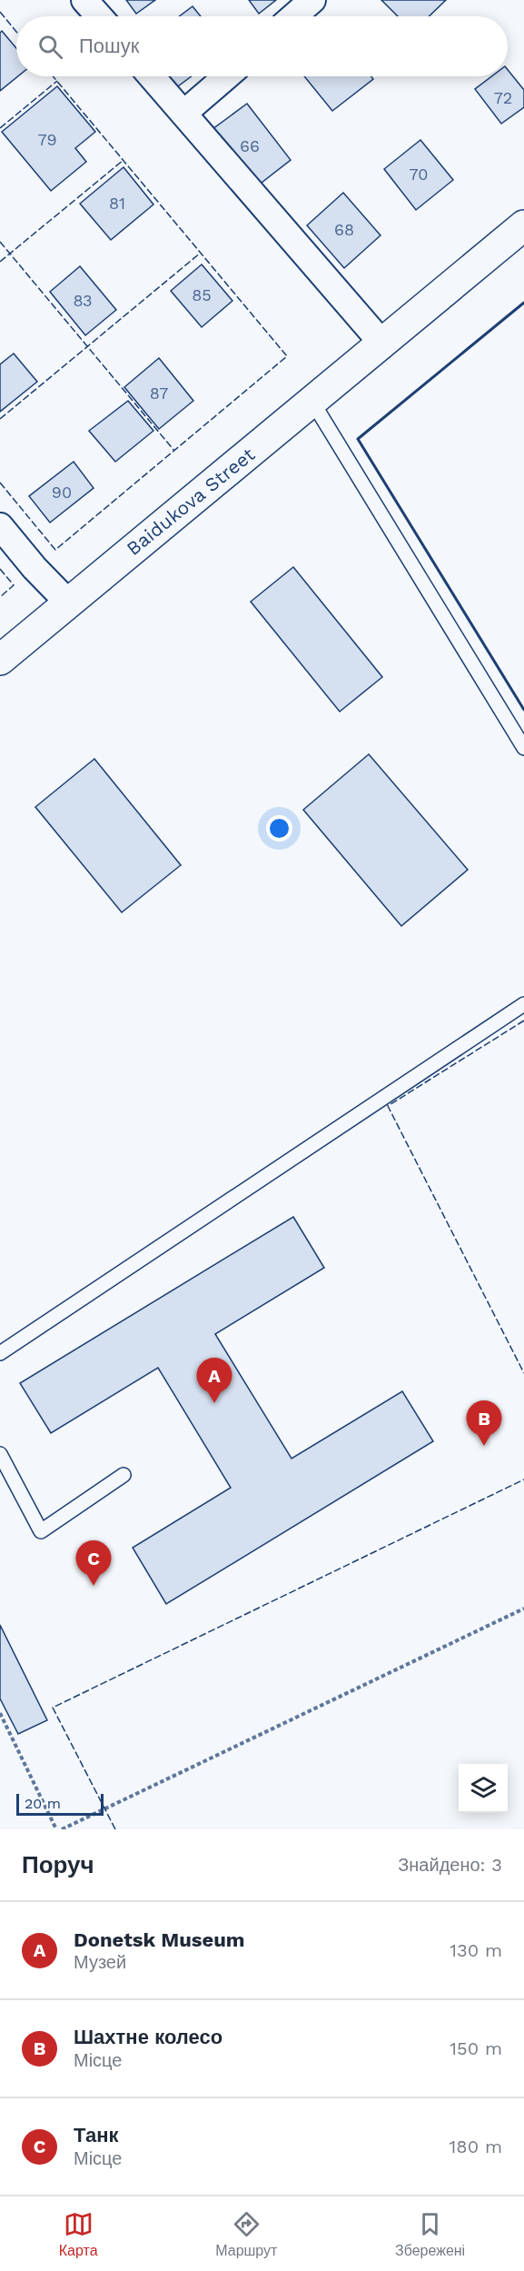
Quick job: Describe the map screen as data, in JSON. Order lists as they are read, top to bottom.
{
  "streets": {
    "main road": ["Baidukova Street"]
  },
  "house_numbers": [
    "72",
    "79",
    "66",
    "70",
    "81",
    "68",
    "85",
    "83",
    "87",
    "90"
  ],
  "scale_bar": "20 m",
  "page": {
    "search": "Пошук",
    "pins": ["A", "B", "C"],
    "scale": "20 m",
    "heading": ["Поруч", "Знайдено: 3"],
    "list": [
      {
        "mark": "A",
        "name": "Donetsk Museum",
        "note": "Музей",
        "value": "130 m"
      },
      {
        "mark": "B",
        "name": "Шахтне колесо",
        "note": "Місце",
        "value": "150 m"
      },
      {
        "mark": "C",
        "name": "Танк",
        "note": "Місце",
        "value": "180 m"
      }
    ],
    "nav": ["Карта", "Маршрут", "Збережені"]
  }
}
